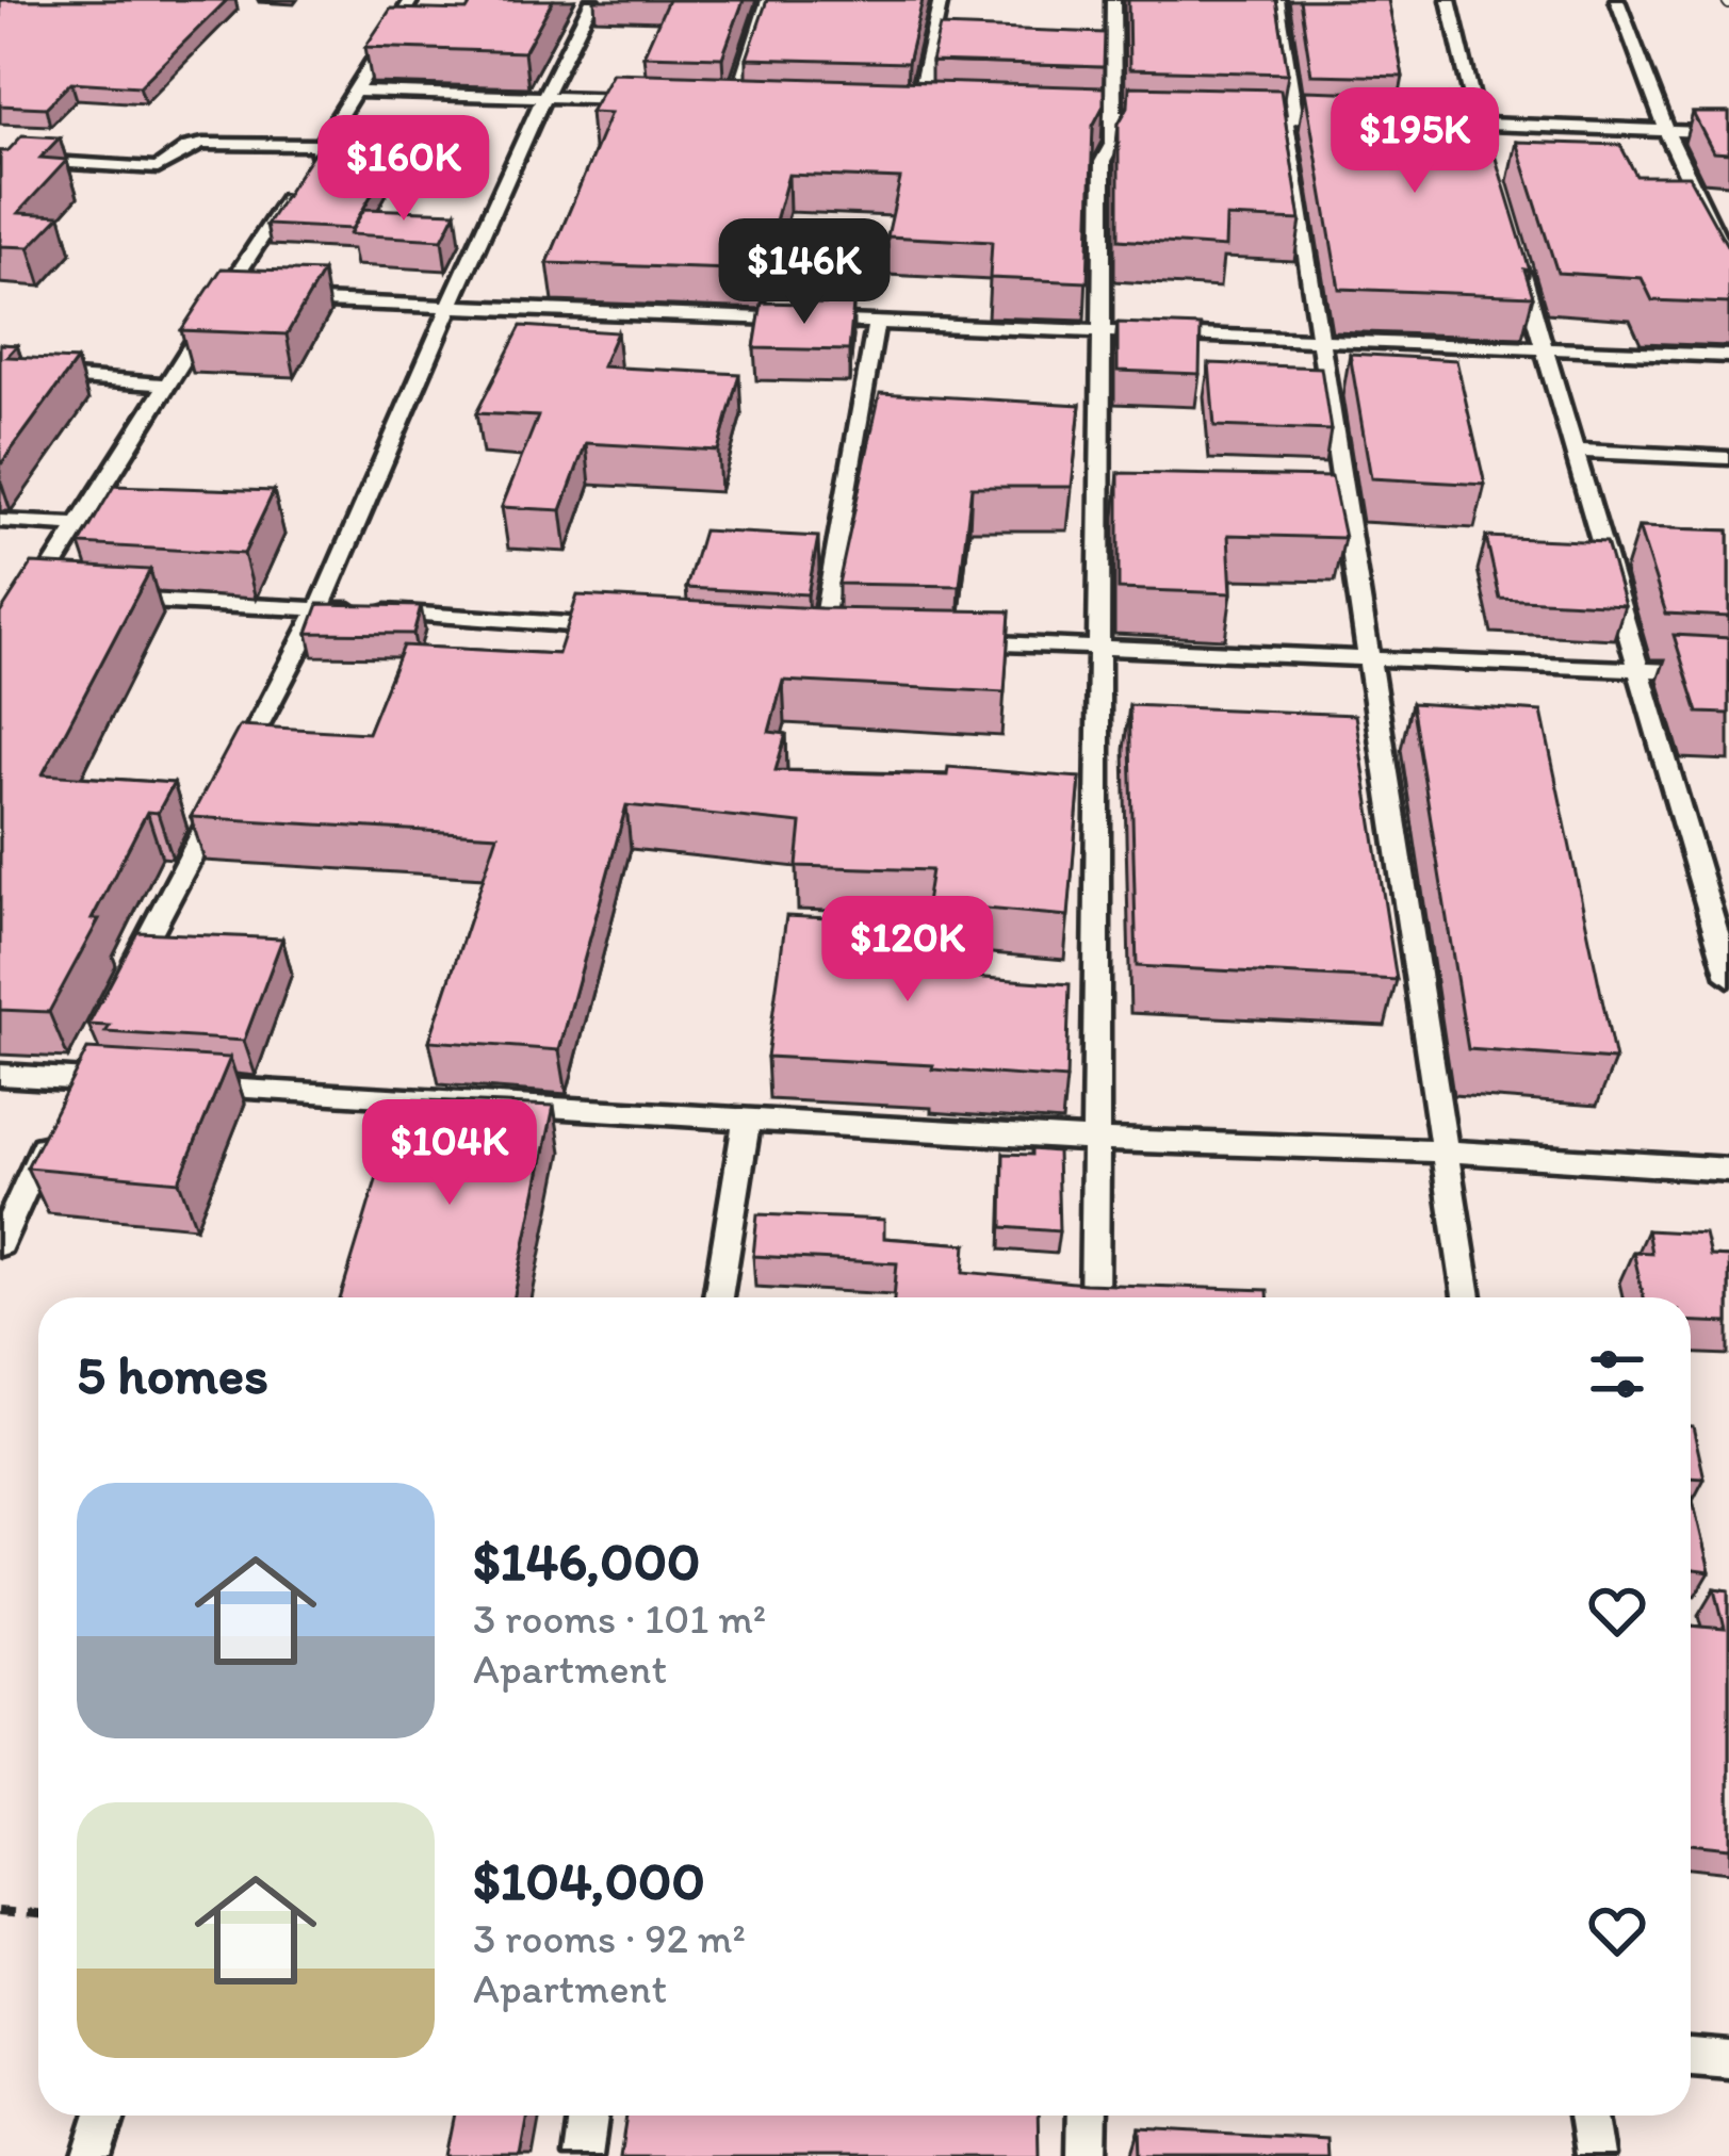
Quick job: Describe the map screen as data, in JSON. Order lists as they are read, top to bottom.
{
  "page": {
    "price": [
      "$195K",
      "$160K",
      "$146K",
      "$120K",
      "$104K"
    ],
    "heading": "5 homes",
    "list": [
      {
        "name": "$146,000",
        "note": "3 rooms · 101 m² · Apartment"
      },
      {
        "name": "$104,000",
        "note": "3 rooms · 92 m² · Apartment"
      }
    ]
  }
}
